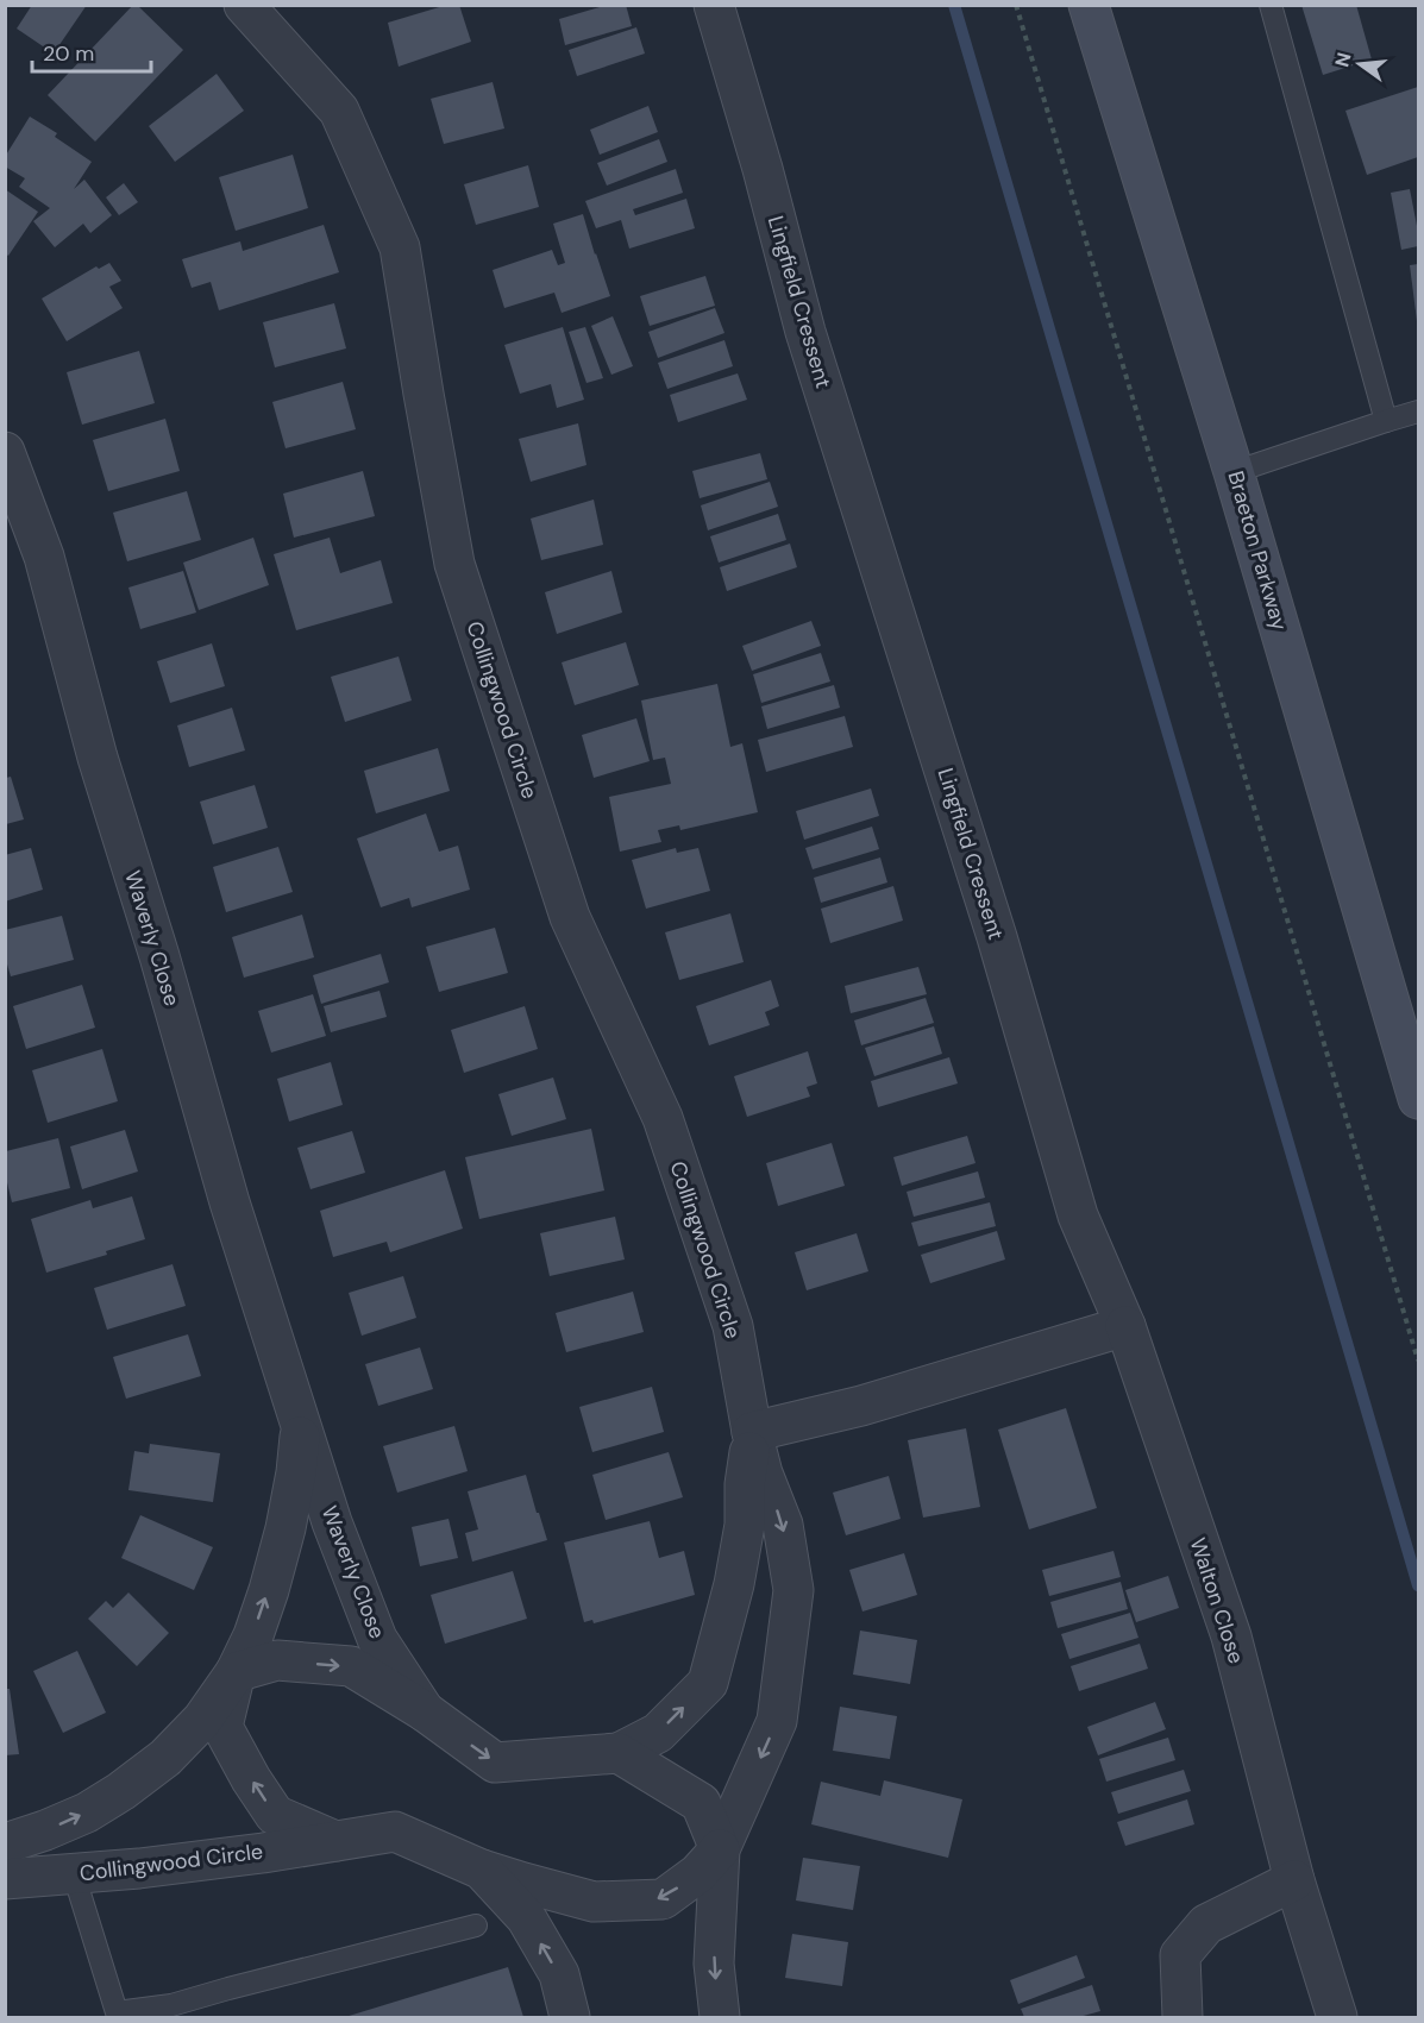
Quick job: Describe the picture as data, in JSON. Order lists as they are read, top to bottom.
{
  "streets": {
    "street": [
      "Lingfield Cressent",
      "Braeton Parkway",
      "Collingwood Circle",
      "Waverly Close",
      "Walton Close"
    ]
  },
  "crossings": [
    ["Lingfield Cressent", "Walton Close"],
    ["Collingwood Circle", "Waverly Close"]
  ],
  "scale_bar": "20 m",
  "north": "left"
}
